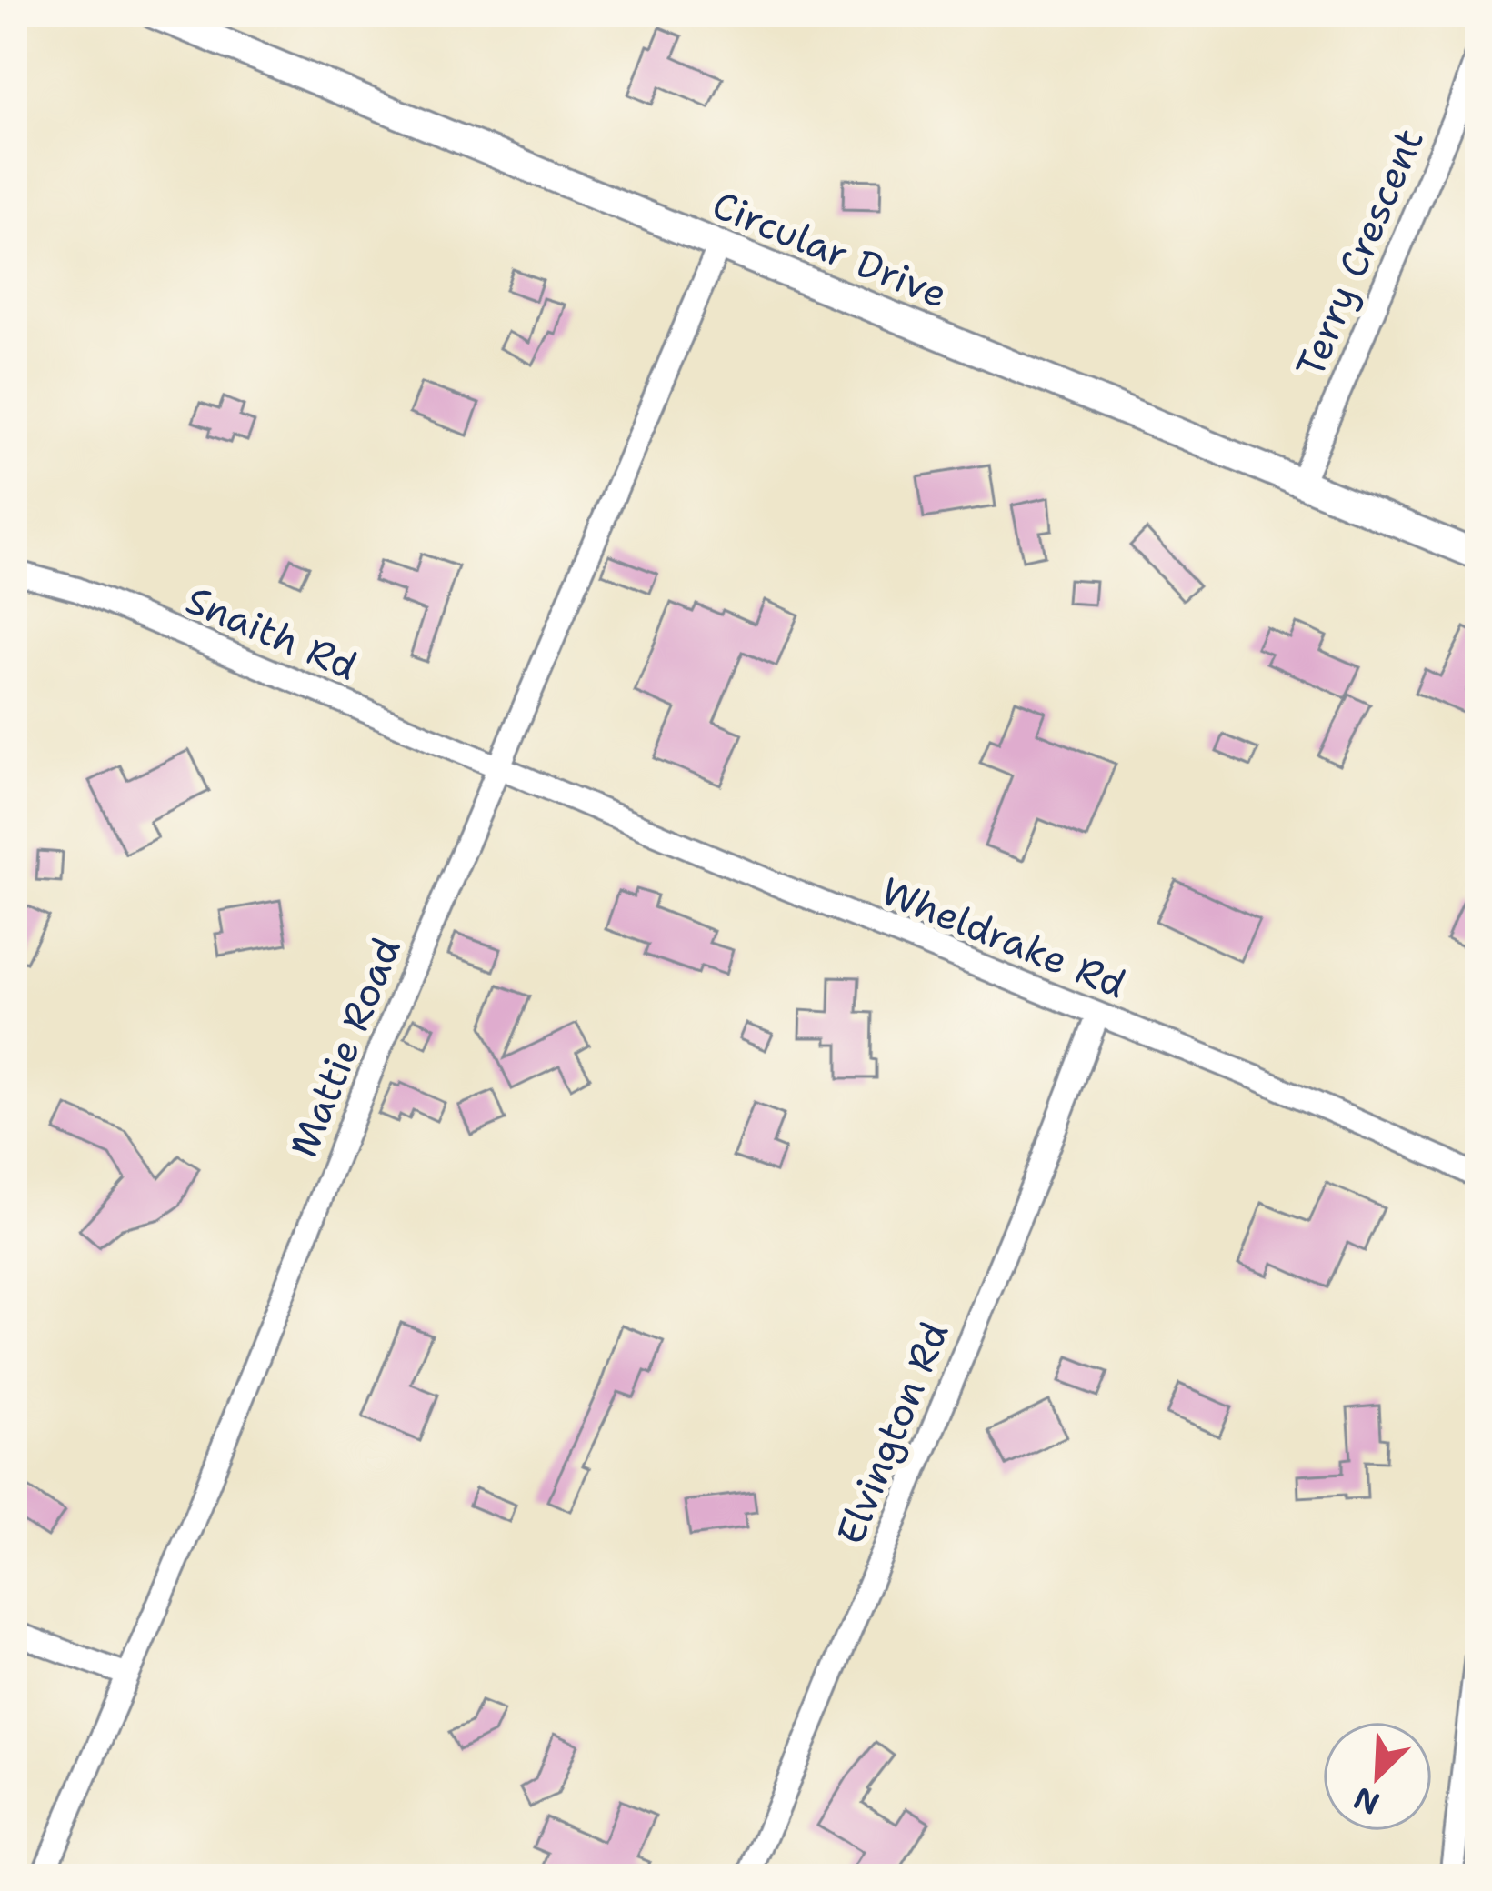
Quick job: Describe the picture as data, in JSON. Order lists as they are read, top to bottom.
{
  "streets": {
    "street": [
      "Circular Drive",
      "Terry Crescent",
      "Snaith Rd",
      "Wheldrake Rd",
      "Mattie Road",
      "Elvington Rd"
    ]
  },
  "crossings": [
    ["Circular Drive", "Terry Crescent"],
    ["Circular Drive", "Mattie Road"],
    ["Snaith Rd", "Wheldrake Rd"],
    ["Snaith Rd", "Mattie Road"],
    ["Wheldrake Rd", "Mattie Road"],
    ["Wheldrake Rd", "Elvington Rd"]
  ],
  "north": "bottom left"
}
